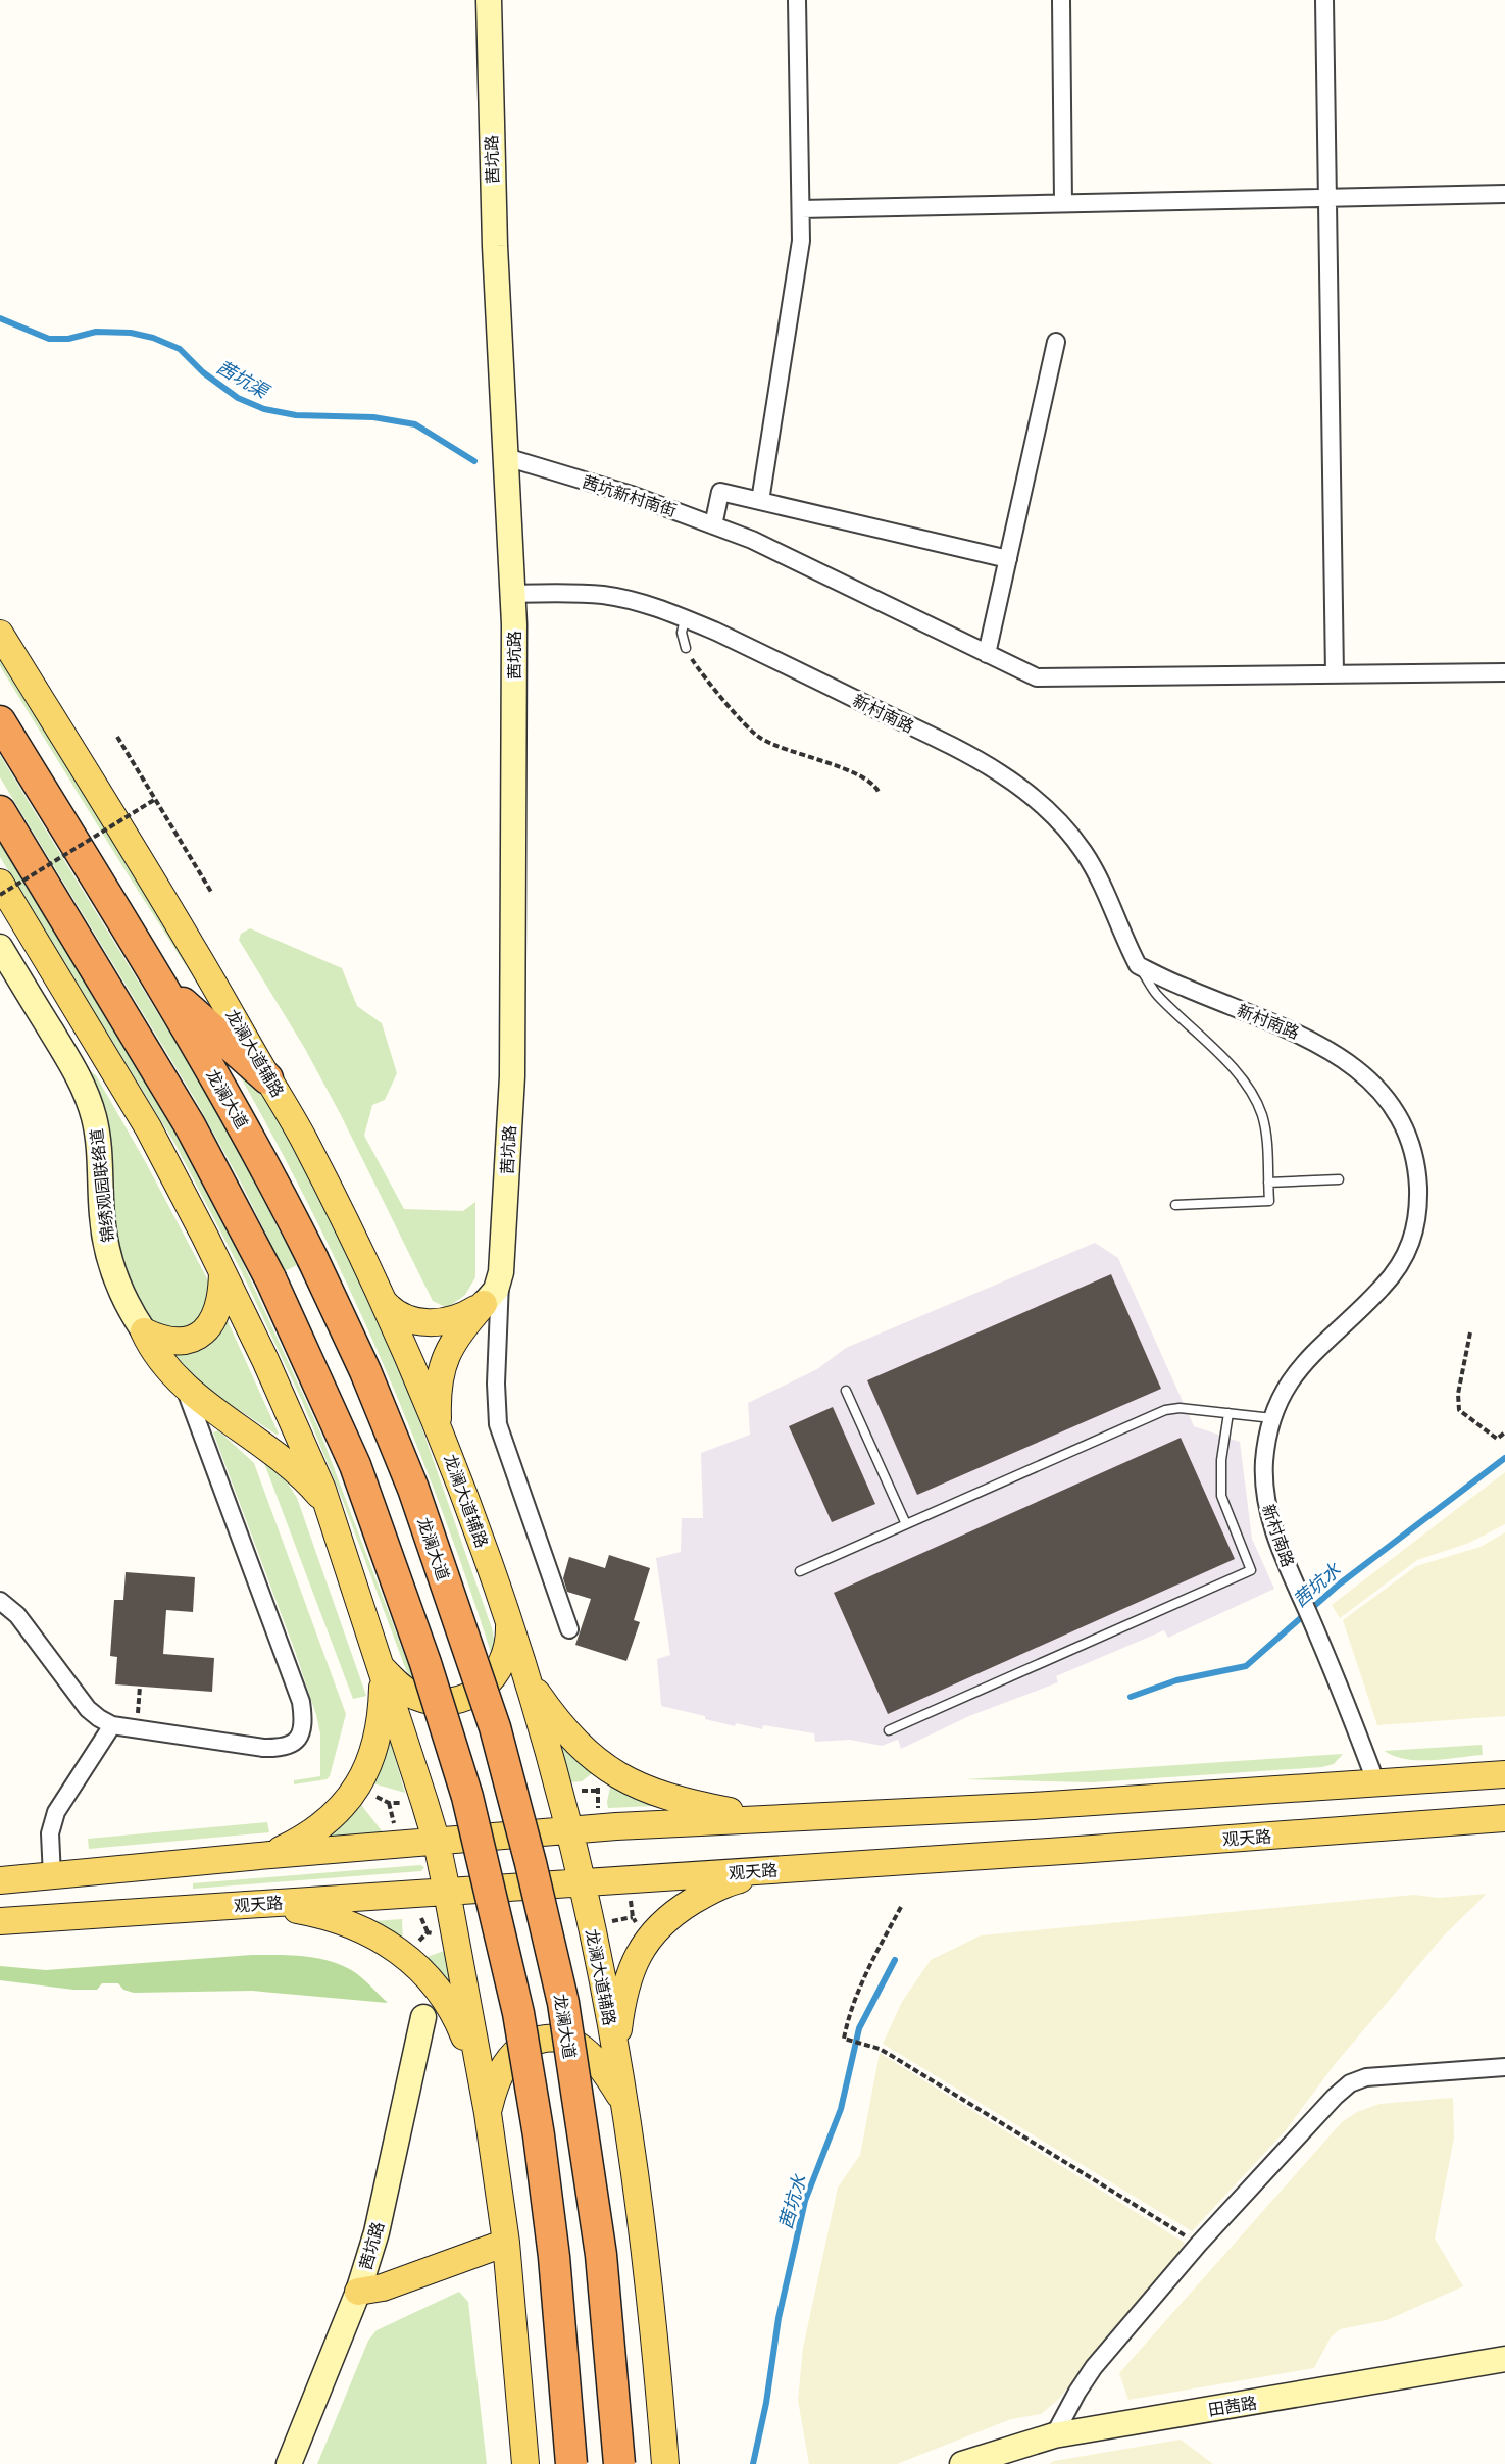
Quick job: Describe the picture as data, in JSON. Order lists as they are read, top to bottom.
{
  "streets": {
    "highway": ["龙澜大道"],
    "main road": ["龙澜大道辅路", "观天路"],
    "street": [
      "茜坑路",
      "茜坑新村南街",
      "新村南路",
      "锦绣观园联络道",
      "田茜路"
    ]
  },
  "crossings": [
    ["茜坑路", "茜坑新村南街"],
    ["茜坑路", "新村南路"],
    ["龙澜大道辅路", "观天路"]
  ],
  "water": ["茜坑渠", "茜坑水"]
}
